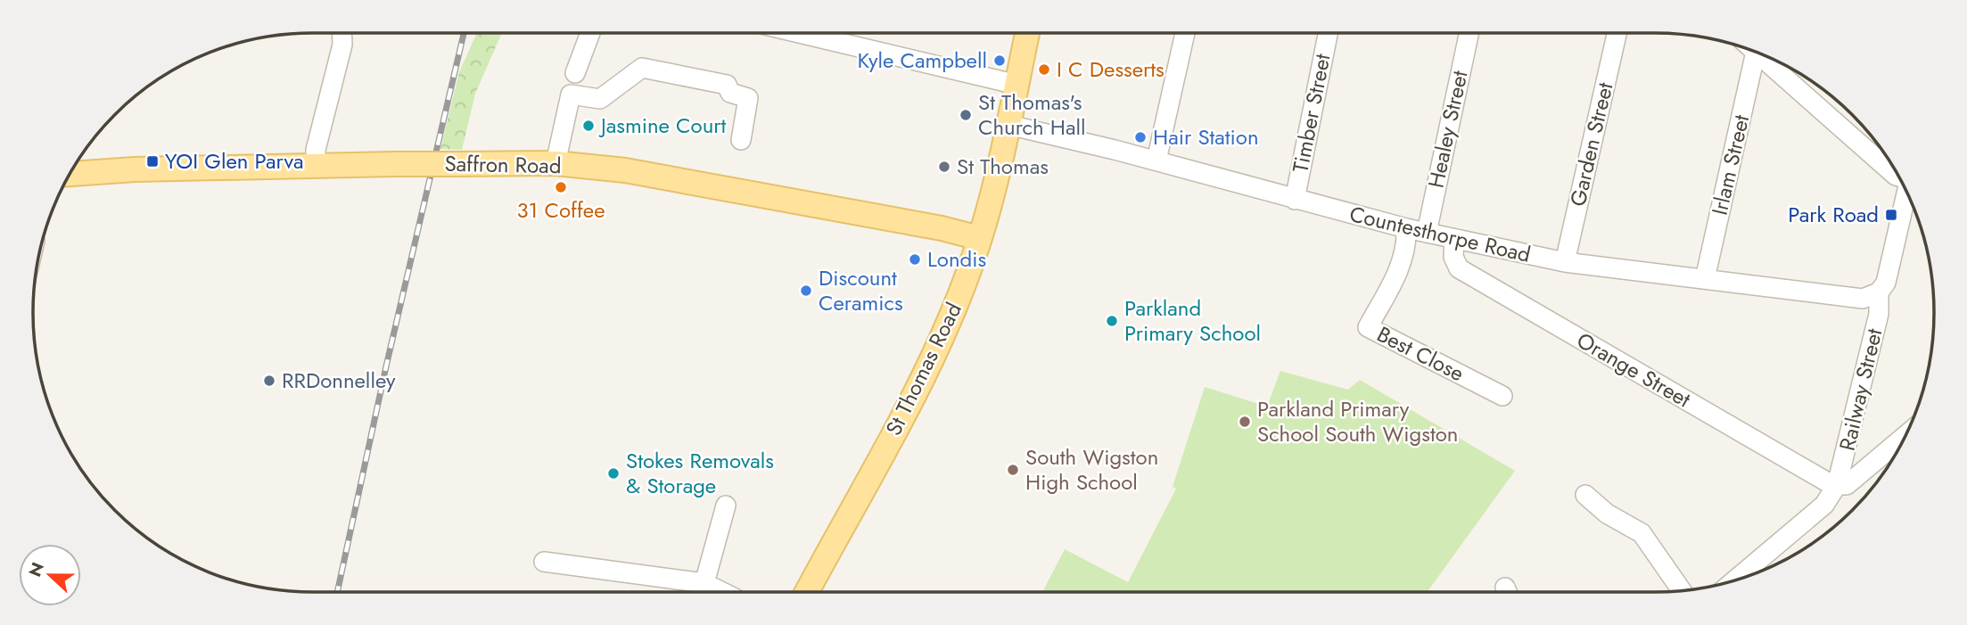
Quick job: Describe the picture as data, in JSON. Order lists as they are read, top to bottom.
{
  "streets": {
    "main road": ["Saffron Road", "St Thomas Road"],
    "street": [
      "Timber Street",
      "Healey Street",
      "Garden Street",
      "Irlam Street",
      "Countesthorpe Road",
      "Best Close",
      "Orange Street",
      "Railway Street"
    ]
  },
  "crossings": [
    ["Timber Street", "Countesthorpe Road"],
    ["Healey Street", "Countesthorpe Road"],
    ["Garden Street", "Countesthorpe Road"],
    ["Saffron Road", "St Thomas Road"],
    ["Irlam Street", "Countesthorpe Road"],
    ["Countesthorpe Road", "Best Close"],
    ["Countesthorpe Road", "St Thomas Road"],
    ["Countesthorpe Road", "Orange Street"],
    ["Countesthorpe Road", "Railway Street"],
    ["Orange Street", "Railway Street"]
  ],
  "places": {
    "other": [
      "Kyle Campbell",
      "I C Desserts",
      "St Thomas's Church Hall",
      "Jasmine Court",
      "Hair Station",
      "St Thomas",
      "31 Coffee",
      "Londis",
      "Discount Ceramics",
      "Parkland Primary School",
      "RRDonnelley",
      "Parkland Primary School South Wigston",
      "South Wigston High School",
      "Stokes Removals & Storage"
    ],
    "transit": ["YOI Glen Parva", "Park Road"]
  },
  "north": "left"
}
